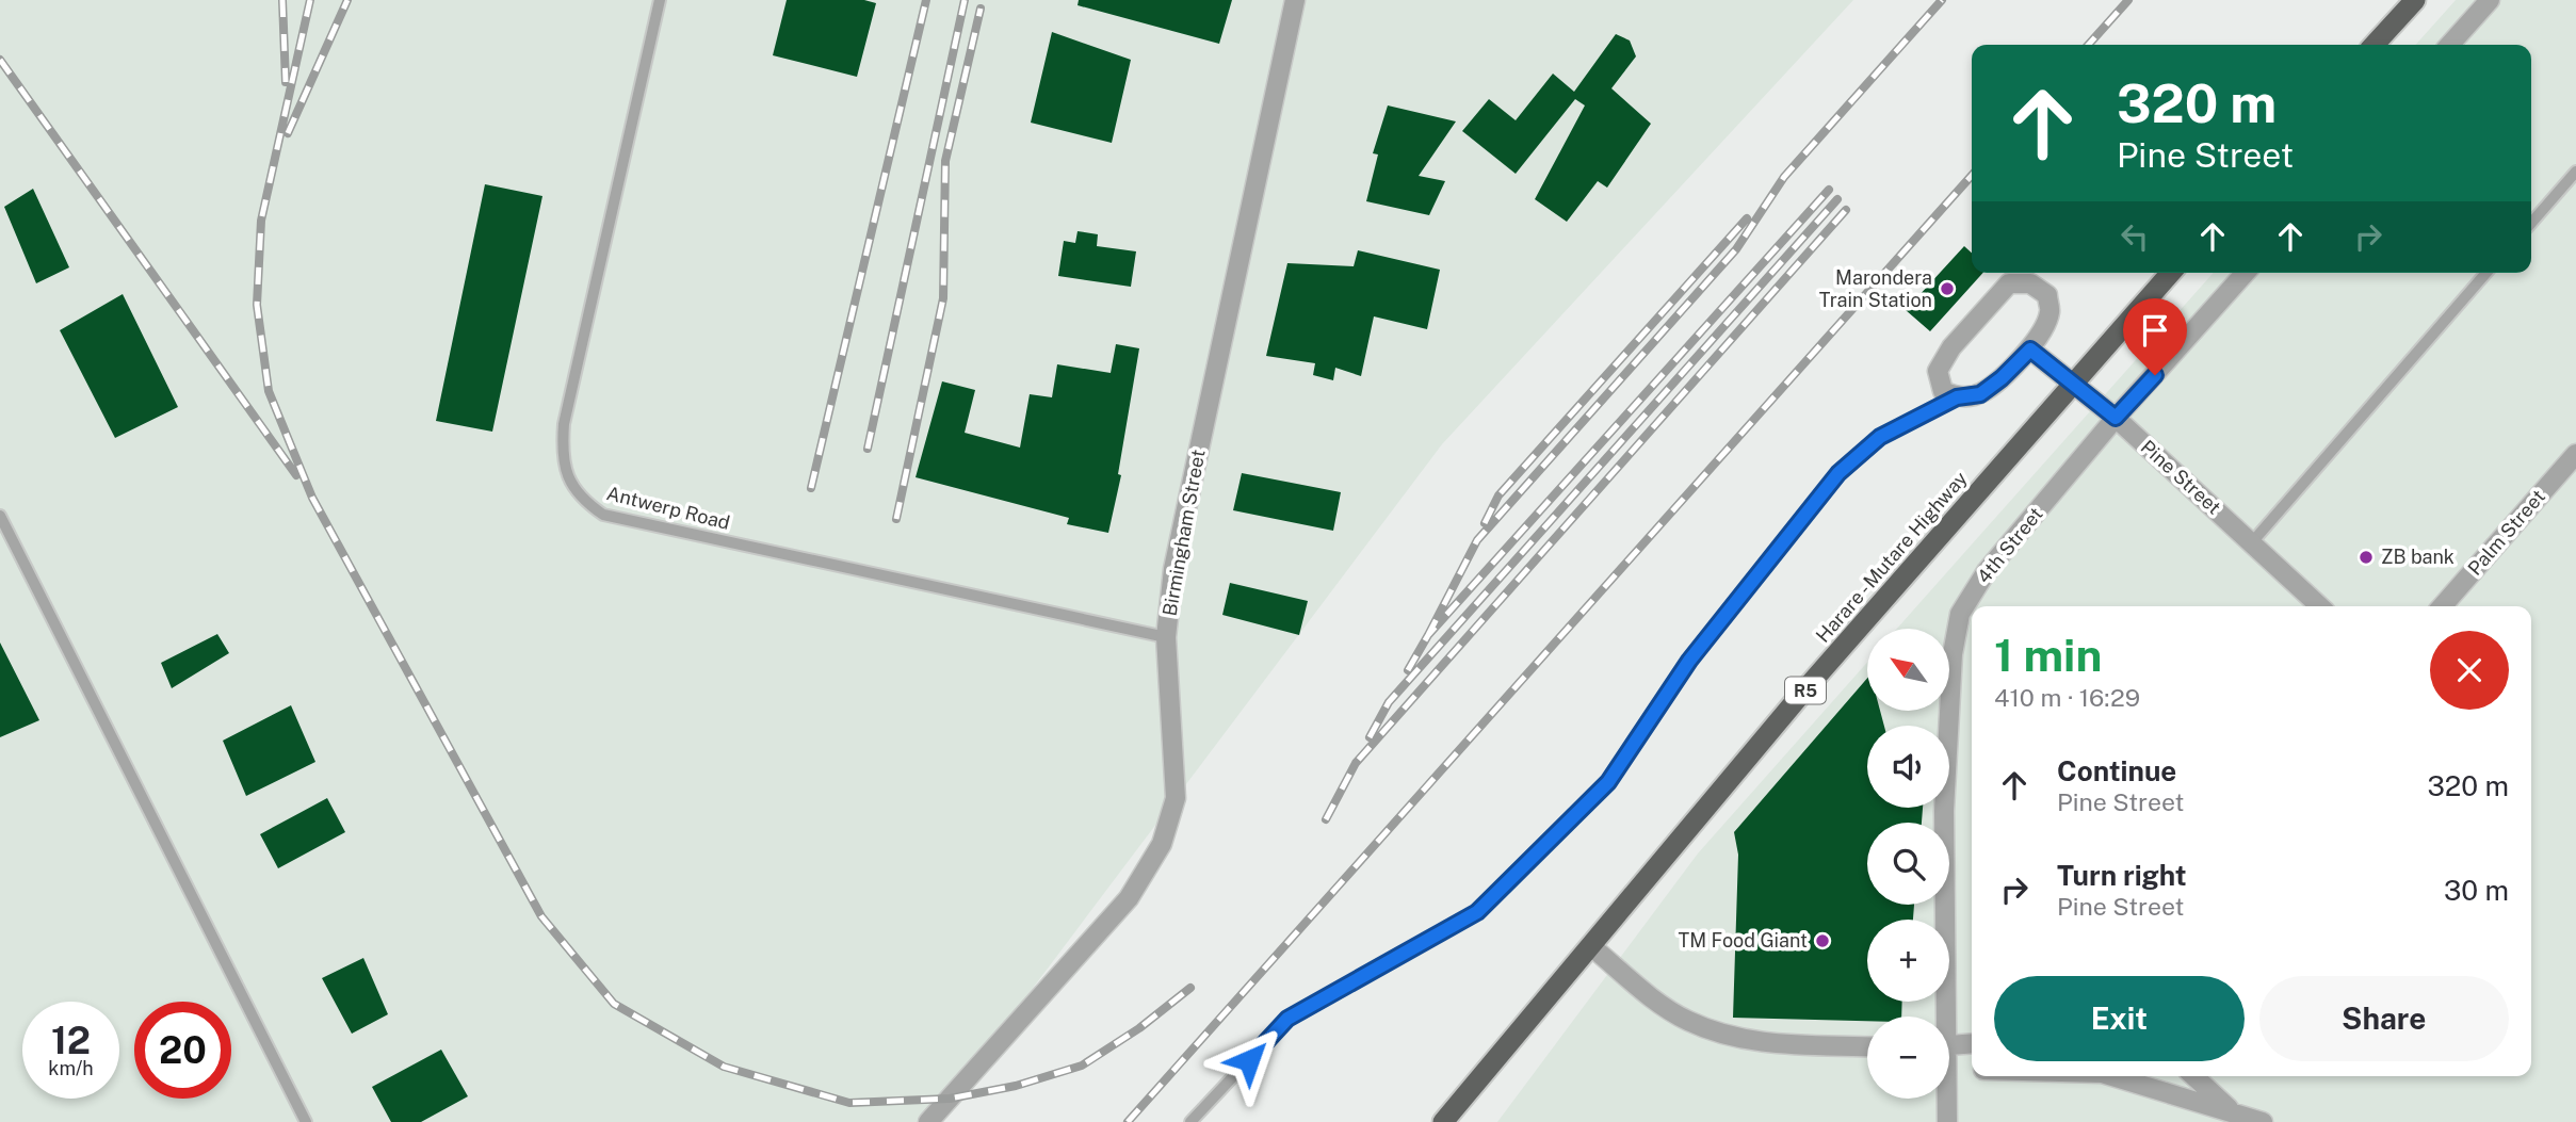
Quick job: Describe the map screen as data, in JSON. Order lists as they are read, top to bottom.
{
  "streets": {
    "highway": ["Harare - Mutare Highway", "R5"],
    "street": [
      "Pine Street",
      "Birmingham Street",
      "Palm Street",
      "4th Street"
    ],
    "lane": ["Antwerp Road"]
  },
  "crossings": [
    ["Pine Street", "4th Street"],
    ["Pine Street", "Harare - Mutare Highway"],
    ["Antwerp Road", "Birmingham Street"]
  ],
  "places": ["Marondera Train Station", "ZB bank", "TM Food Giant"],
  "north": "top left",
  "page": {
    "turn": ["320 m", "Pine Street"],
    "heading": ["1 min", "410 m · 16:29"],
    "map_buttons": ["+", "−"],
    "list": [
      {
        "name": "Continue",
        "note": "Pine Street",
        "value": "320 m"
      },
      {
        "name": "Turn right",
        "note": "Pine Street",
        "value": "30 m"
      }
    ],
    "buttons": ["Exit", "Share"],
    "speed": "12 km/h",
    "limit": "20"
  }
}
